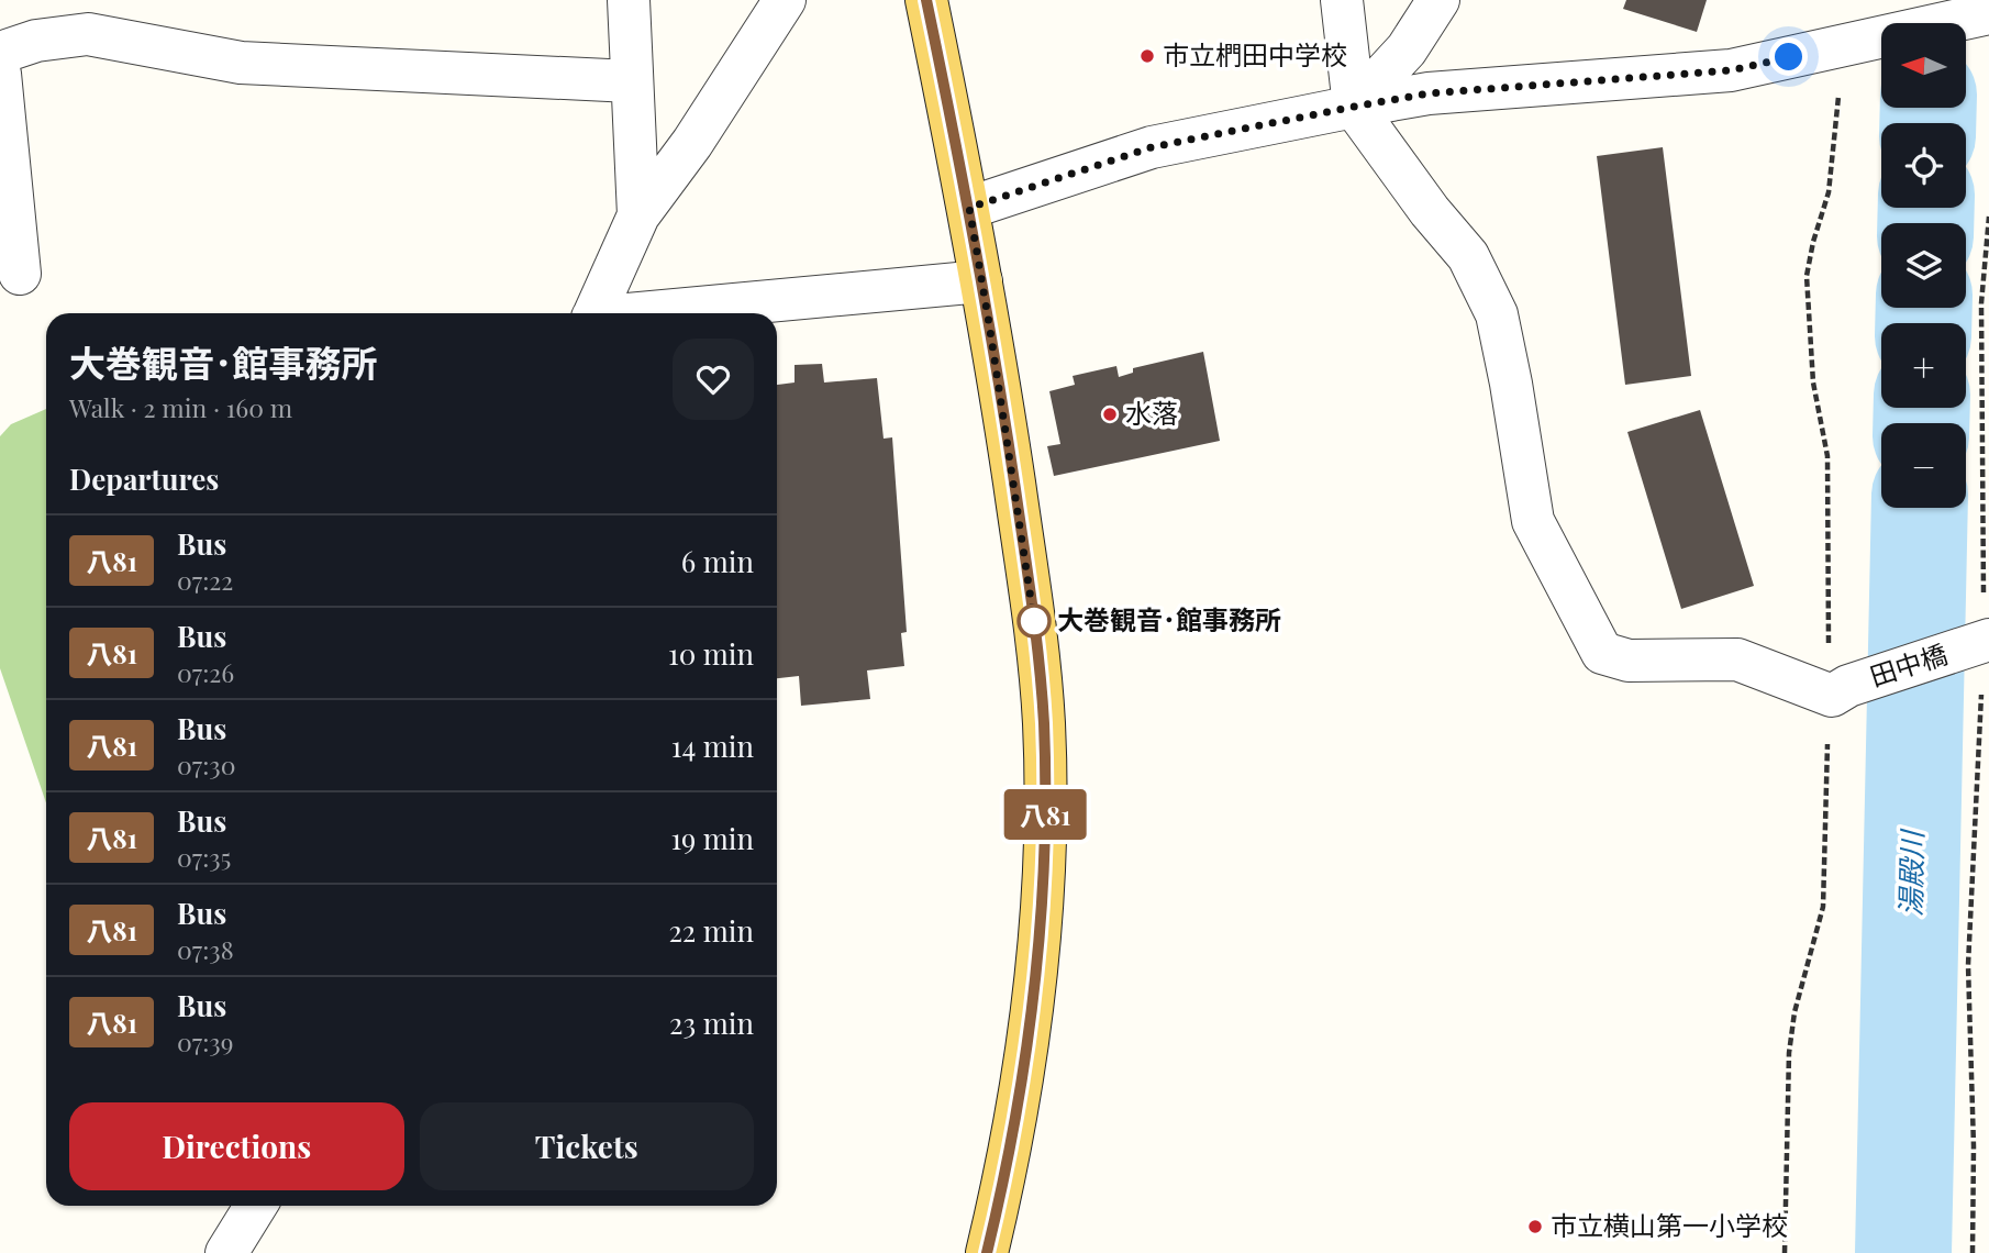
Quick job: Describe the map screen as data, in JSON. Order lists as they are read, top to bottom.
{
  "streets": {
    "street": ["田中橋"]
  },
  "water": ["湯殿川"],
  "places": [
    "市立椚田中学校",
    "水落",
    "大巻観音･館事務所",
    "市立横山第一小学校"
  ],
  "lines": ["bus line 八81"],
  "north": "left",
  "page": {
    "on_map": "八81",
    "map_buttons": ["+", "−"],
    "heading": [
      ["大巻観音･館事務所", "Walk · 2 min · 160 m"],
      "Departures"
    ],
    "list": [
      {
        "mark": "八81",
        "name": "Bus",
        "note": "07:22",
        "value": "6 min"
      },
      {
        "mark": "八81",
        "name": "Bus",
        "note": "07:26",
        "value": "10 min"
      },
      {
        "mark": "八81",
        "name": "Bus",
        "note": "07:30",
        "value": "14 min"
      },
      {
        "mark": "八81",
        "name": "Bus",
        "note": "07:35",
        "value": "19 min"
      },
      {
        "mark": "八81",
        "name": "Bus",
        "note": "07:38",
        "value": "22 min"
      },
      {
        "mark": "八81",
        "name": "Bus",
        "note": "07:39",
        "value": "23 min"
      }
    ],
    "buttons": ["Directions", "Tickets"]
  }
}
